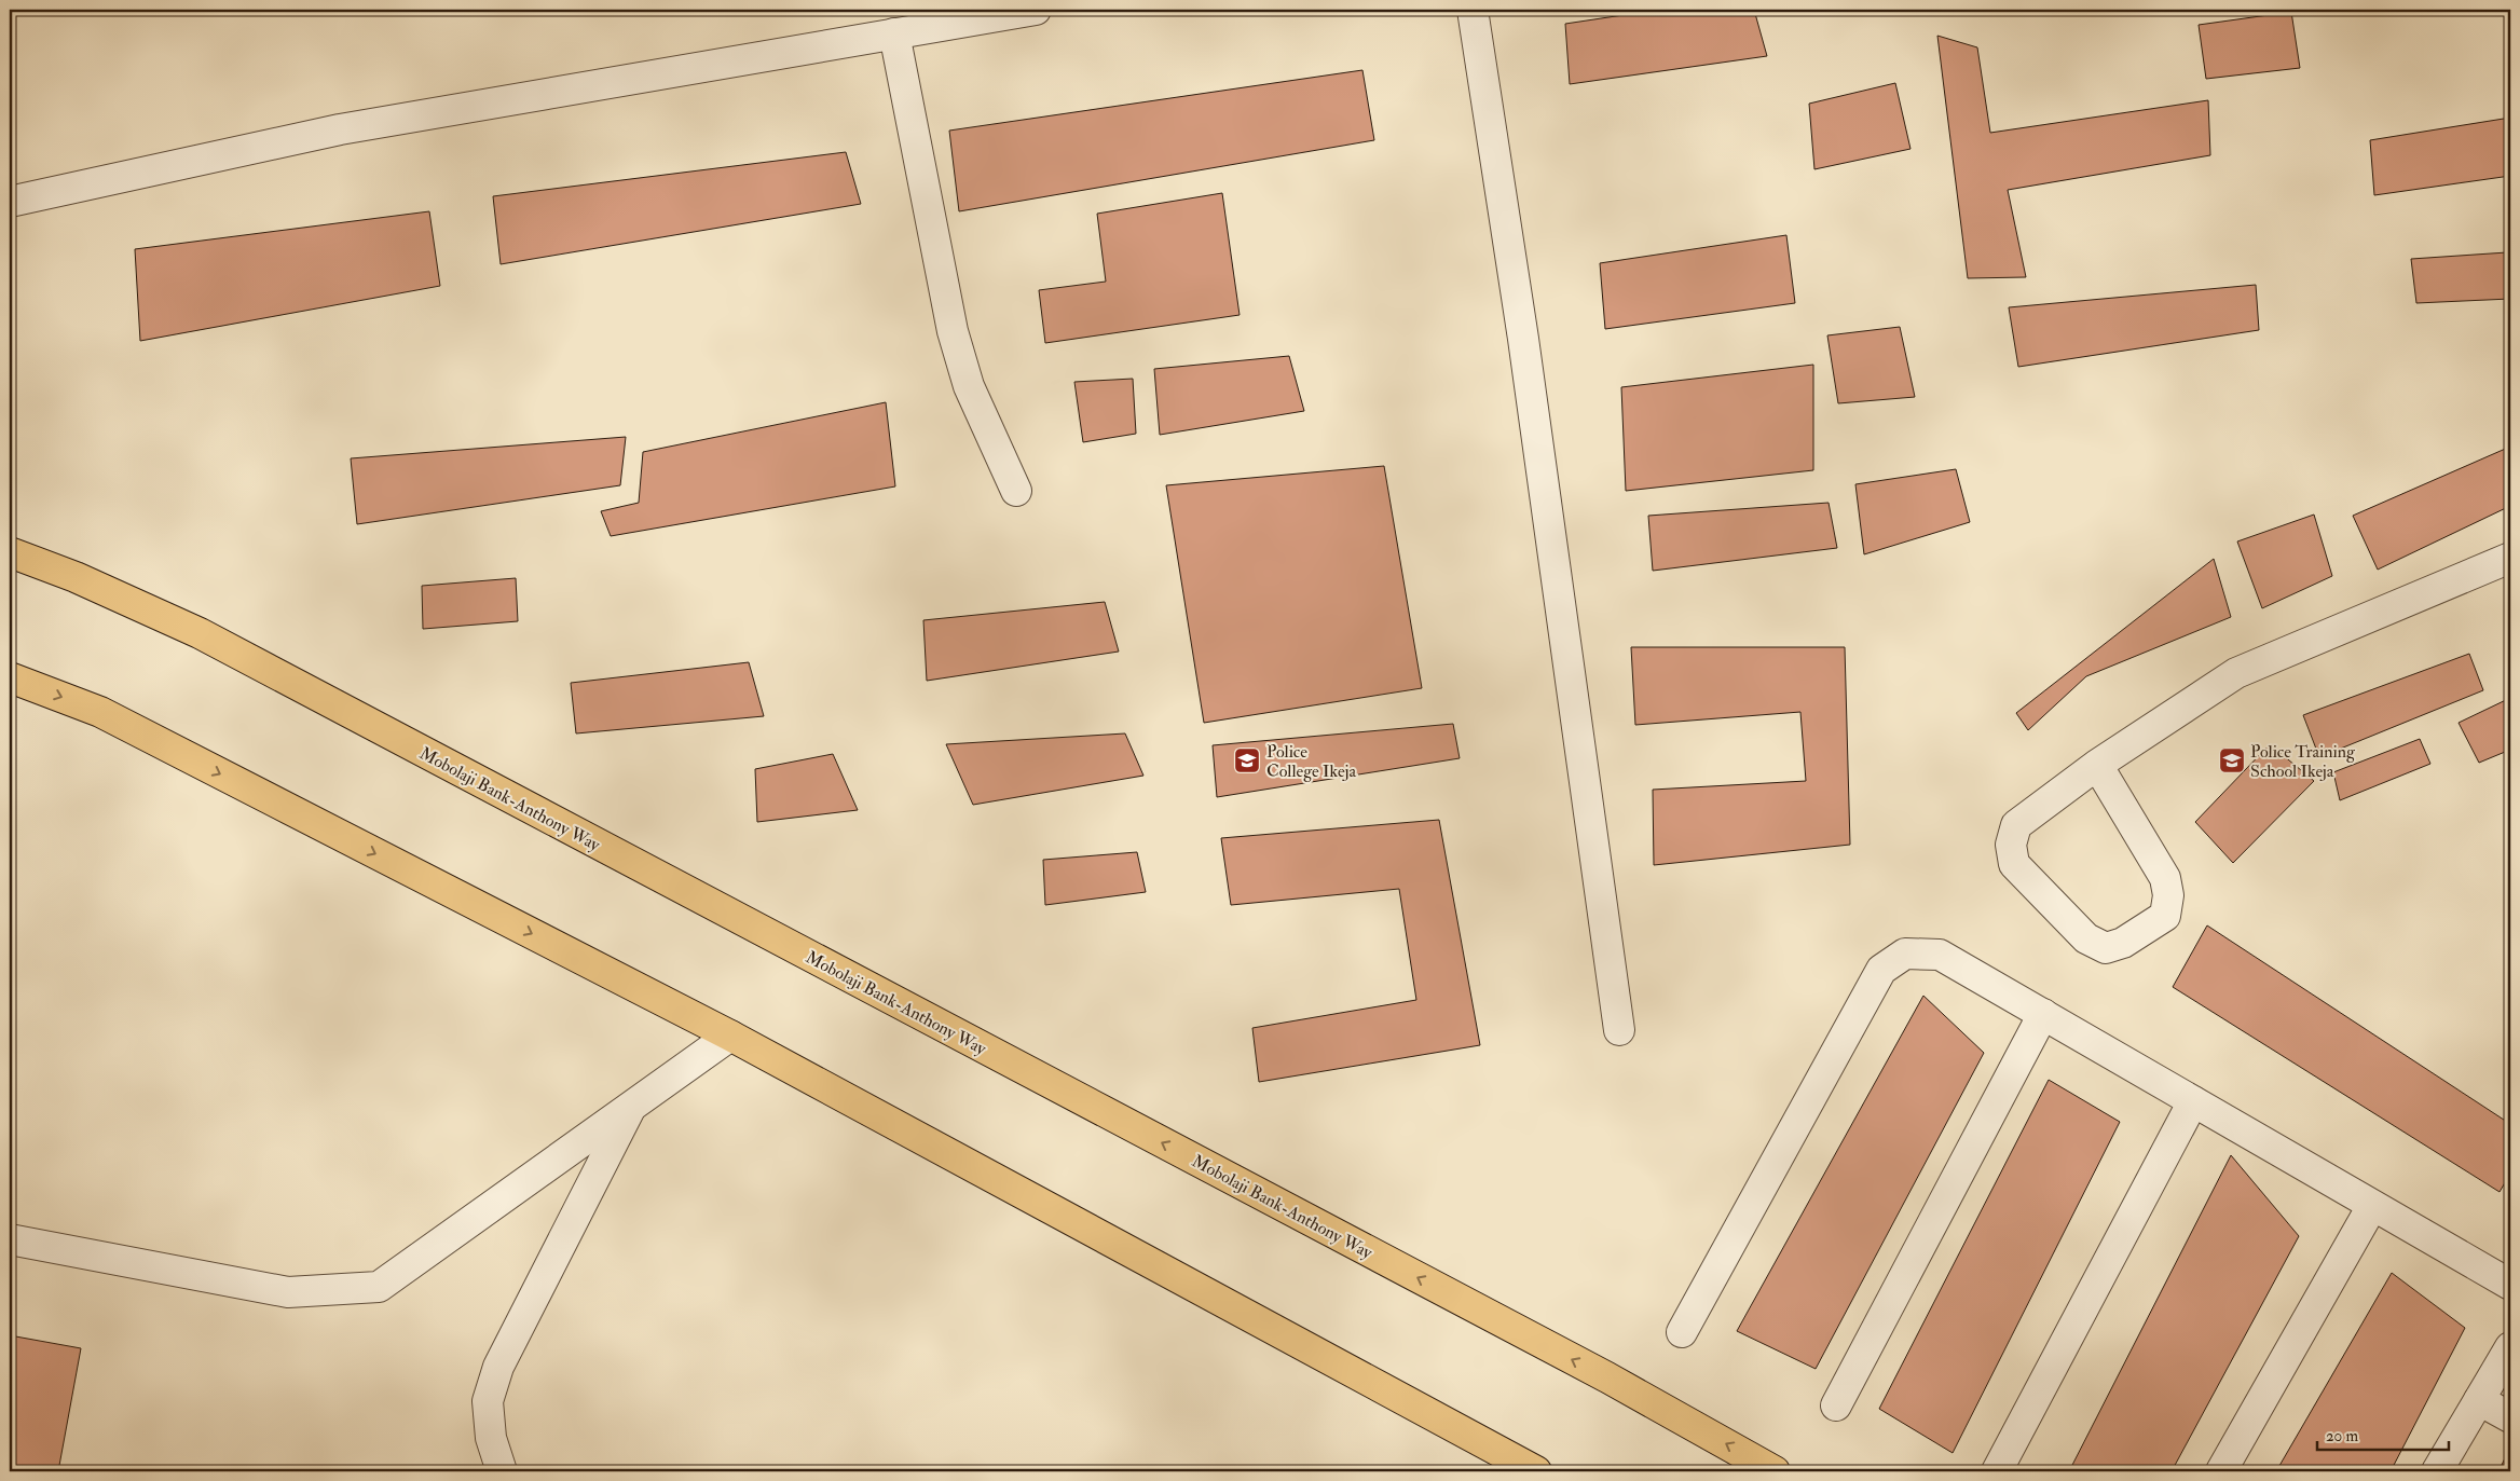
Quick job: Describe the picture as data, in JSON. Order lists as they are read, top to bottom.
{
  "streets": {
    "main road": ["Mobolaji Bank-Anthony Way"]
  },
  "places": {
    "school or university": ["Police College Ikeja", "Police Training School Ikeja"]
  },
  "scale_bar": "20 m"
}
